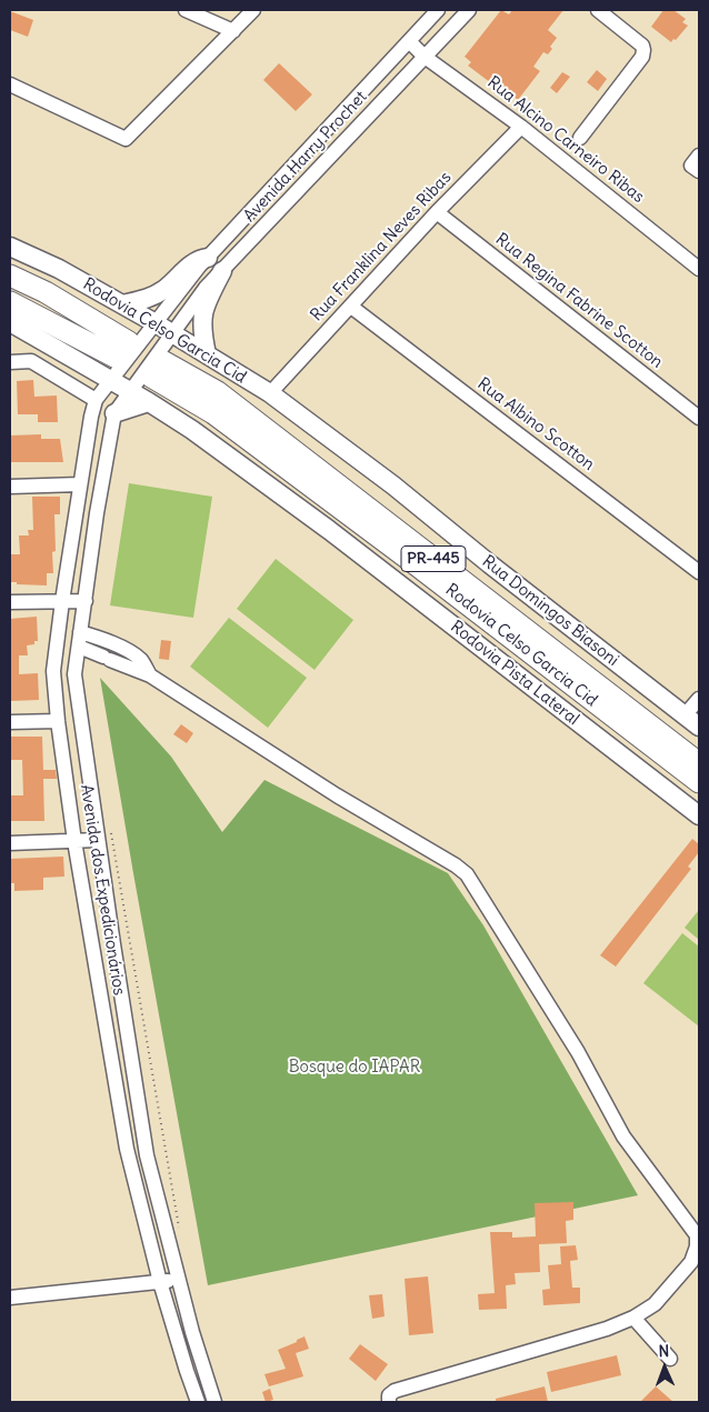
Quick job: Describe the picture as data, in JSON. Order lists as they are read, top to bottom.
{
  "streets": {
    "highway": ["Rodovia Celso Garcia Cid", "PR-445"],
    "main road": ["Rua Domingos Biasoni", "Rodovia Pista Lateral"],
    "street": [
      "Rua Alcino Carneiro Ribas",
      "Avenida Harry Prochet",
      "Rua Franklina Neves Ribas",
      "Rua Regina Fabrine Scotton",
      "Rua Albino Scotton",
      "Avenida dos Expedicionários"
    ]
  },
  "crossings": [
    ["Rua Alcino Carneiro Ribas", "Avenida Harry Prochet"],
    ["Rua Alcino Carneiro Ribas", "Rua Franklina Neves Ribas"],
    ["Avenida Harry Prochet", "Rodovia Celso Garcia Cid"],
    ["Avenida Harry Prochet", "Avenida dos Expedicionários"],
    ["Rua Franklina Neves Ribas", "Rua Regina Fabrine Scotton"],
    ["Rua Franklina Neves Ribas", "Rodovia Celso Garcia Cid"],
    ["Rua Franklina Neves Ribas", "Rua Albino Scotton"],
    ["Rua Franklina Neves Ribas", "Rua Domingos Biasoni"],
    ["Rodovia Celso Garcia Cid", "Rua Domingos Biasoni"]
  ],
  "parks": ["Bosque do IAPAR"],
  "north": "top"
}
